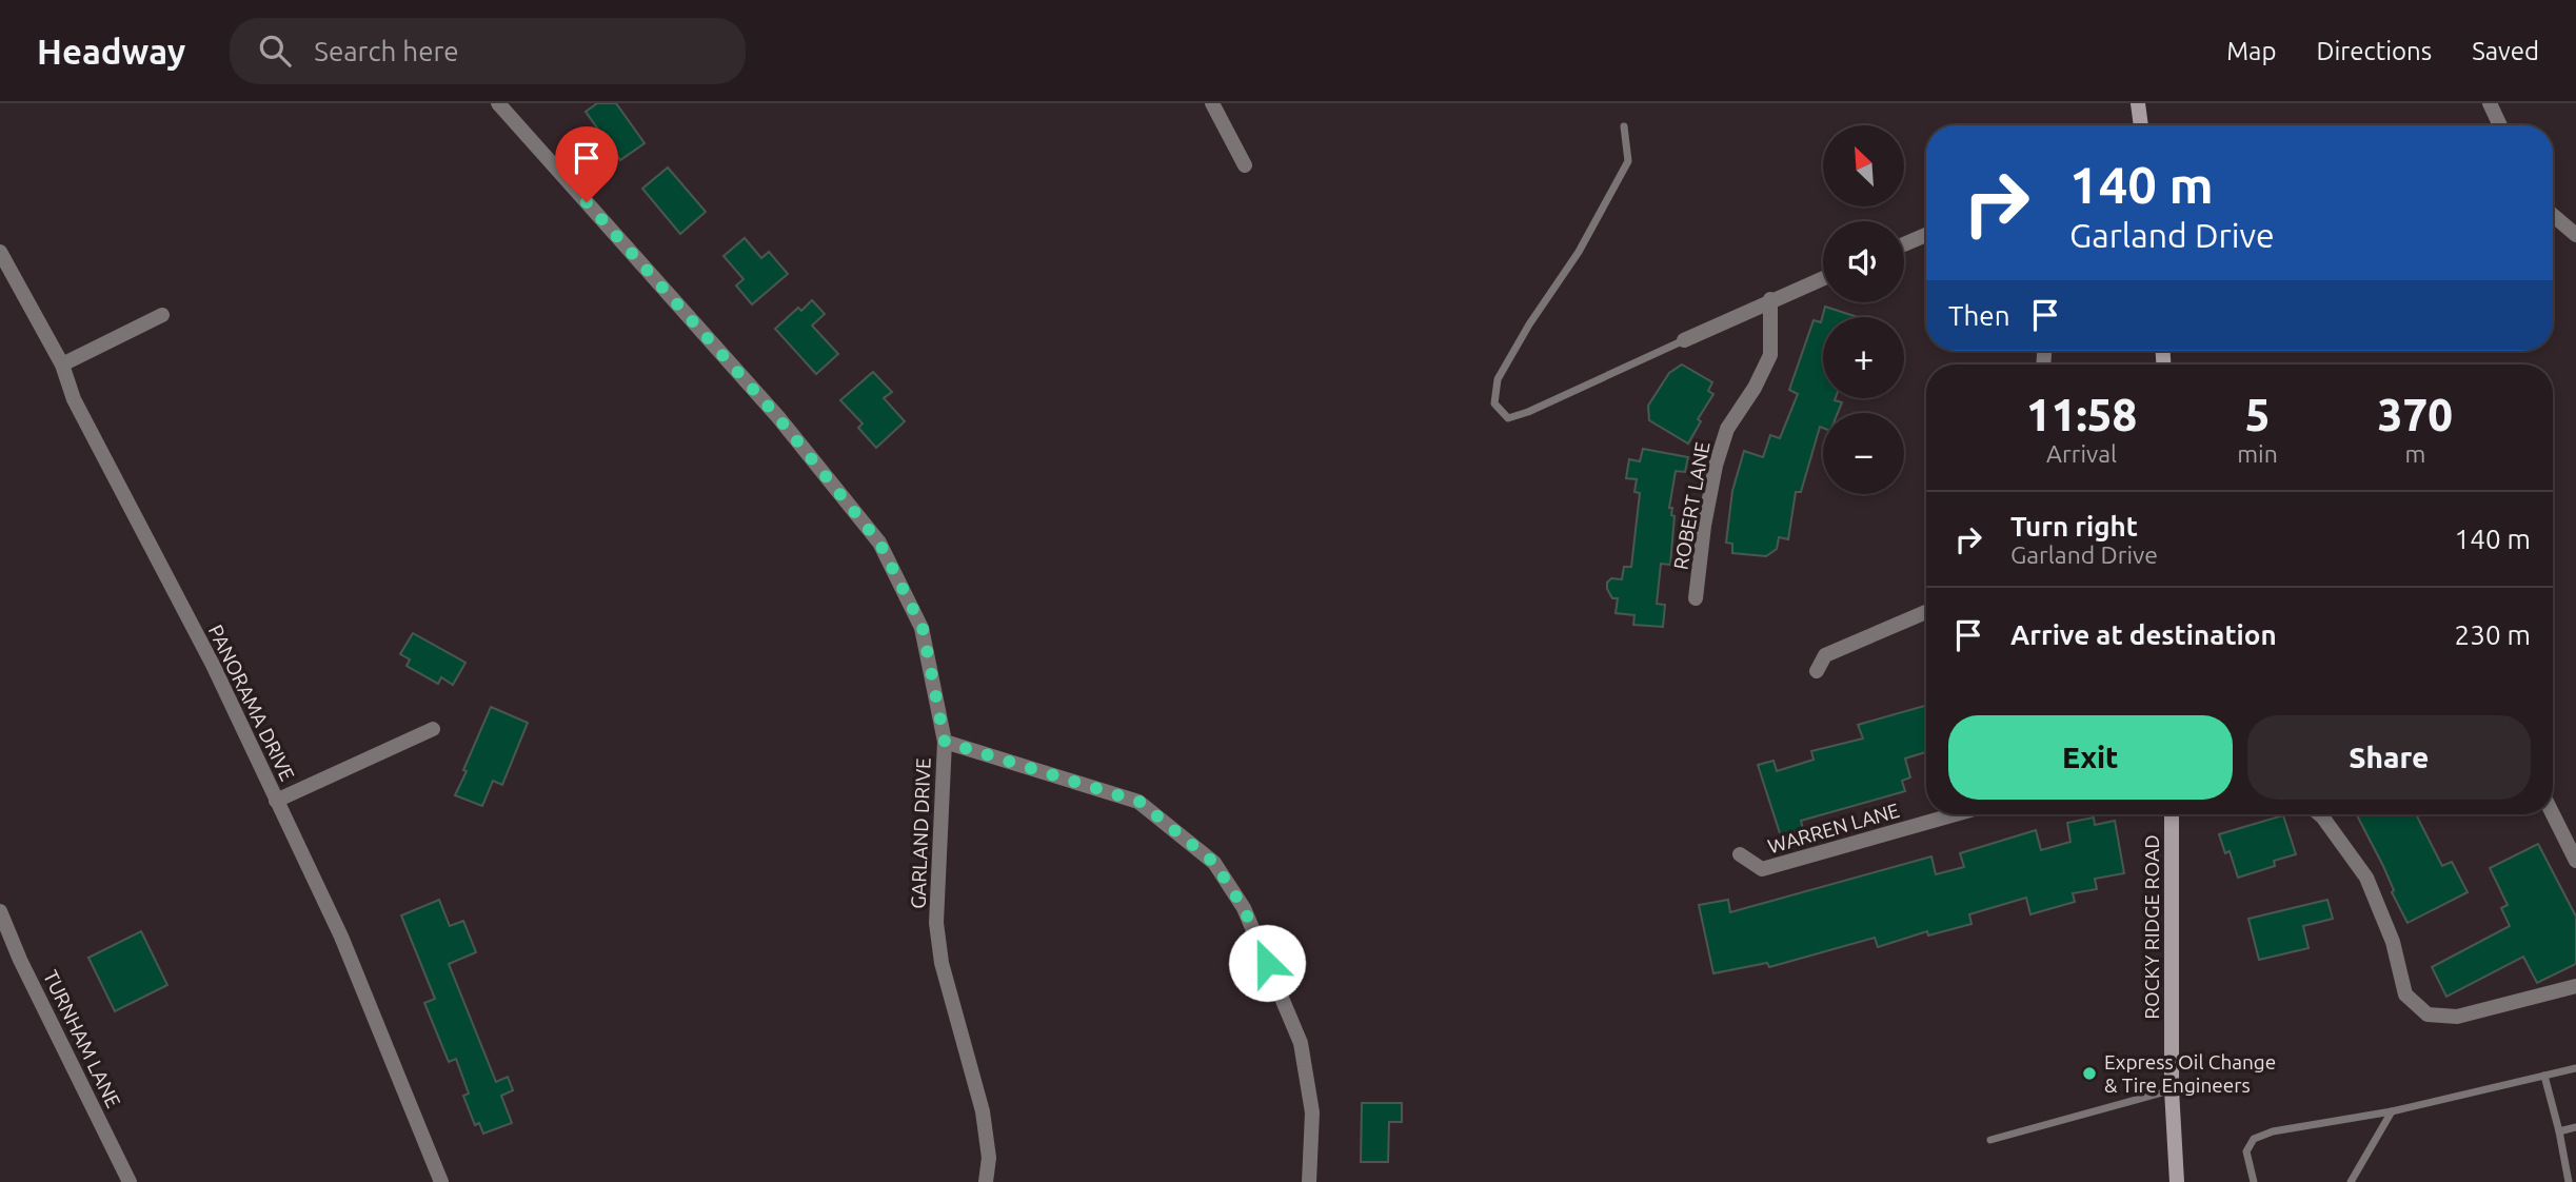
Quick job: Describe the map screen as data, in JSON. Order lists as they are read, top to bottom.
{
  "streets": {
    "main road": ["ROCKY RIDGE ROAD"],
    "street": [
      "ROBERT LANE",
      "PANORAMA DRIVE",
      "WARREN LANE",
      "GARLAND DRIVE",
      "TURNHAM LANE"
    ]
  },
  "places": ["Express Oil Change & Tire Engineers"],
  "north": "top left",
  "page": {
    "header": "Headway",
    "search": "Search here",
    "nav": ["Map", "Directions", "Saved"],
    "map_buttons": ["+", "−"],
    "turn": ["140 m", "Garland Drive"],
    "then": "Then",
    "eta": [
      "11:58",
      "Arrival",
      "5",
      "min",
      "370",
      "m"
    ],
    "list": [
      {
        "name": "Turn right",
        "note": "Garland Drive",
        "value": "140 m"
      },
      {
        "name": "Arrive at destination",
        "value": "230 m"
      }
    ],
    "buttons": ["Exit", "Share"]
  }
}
